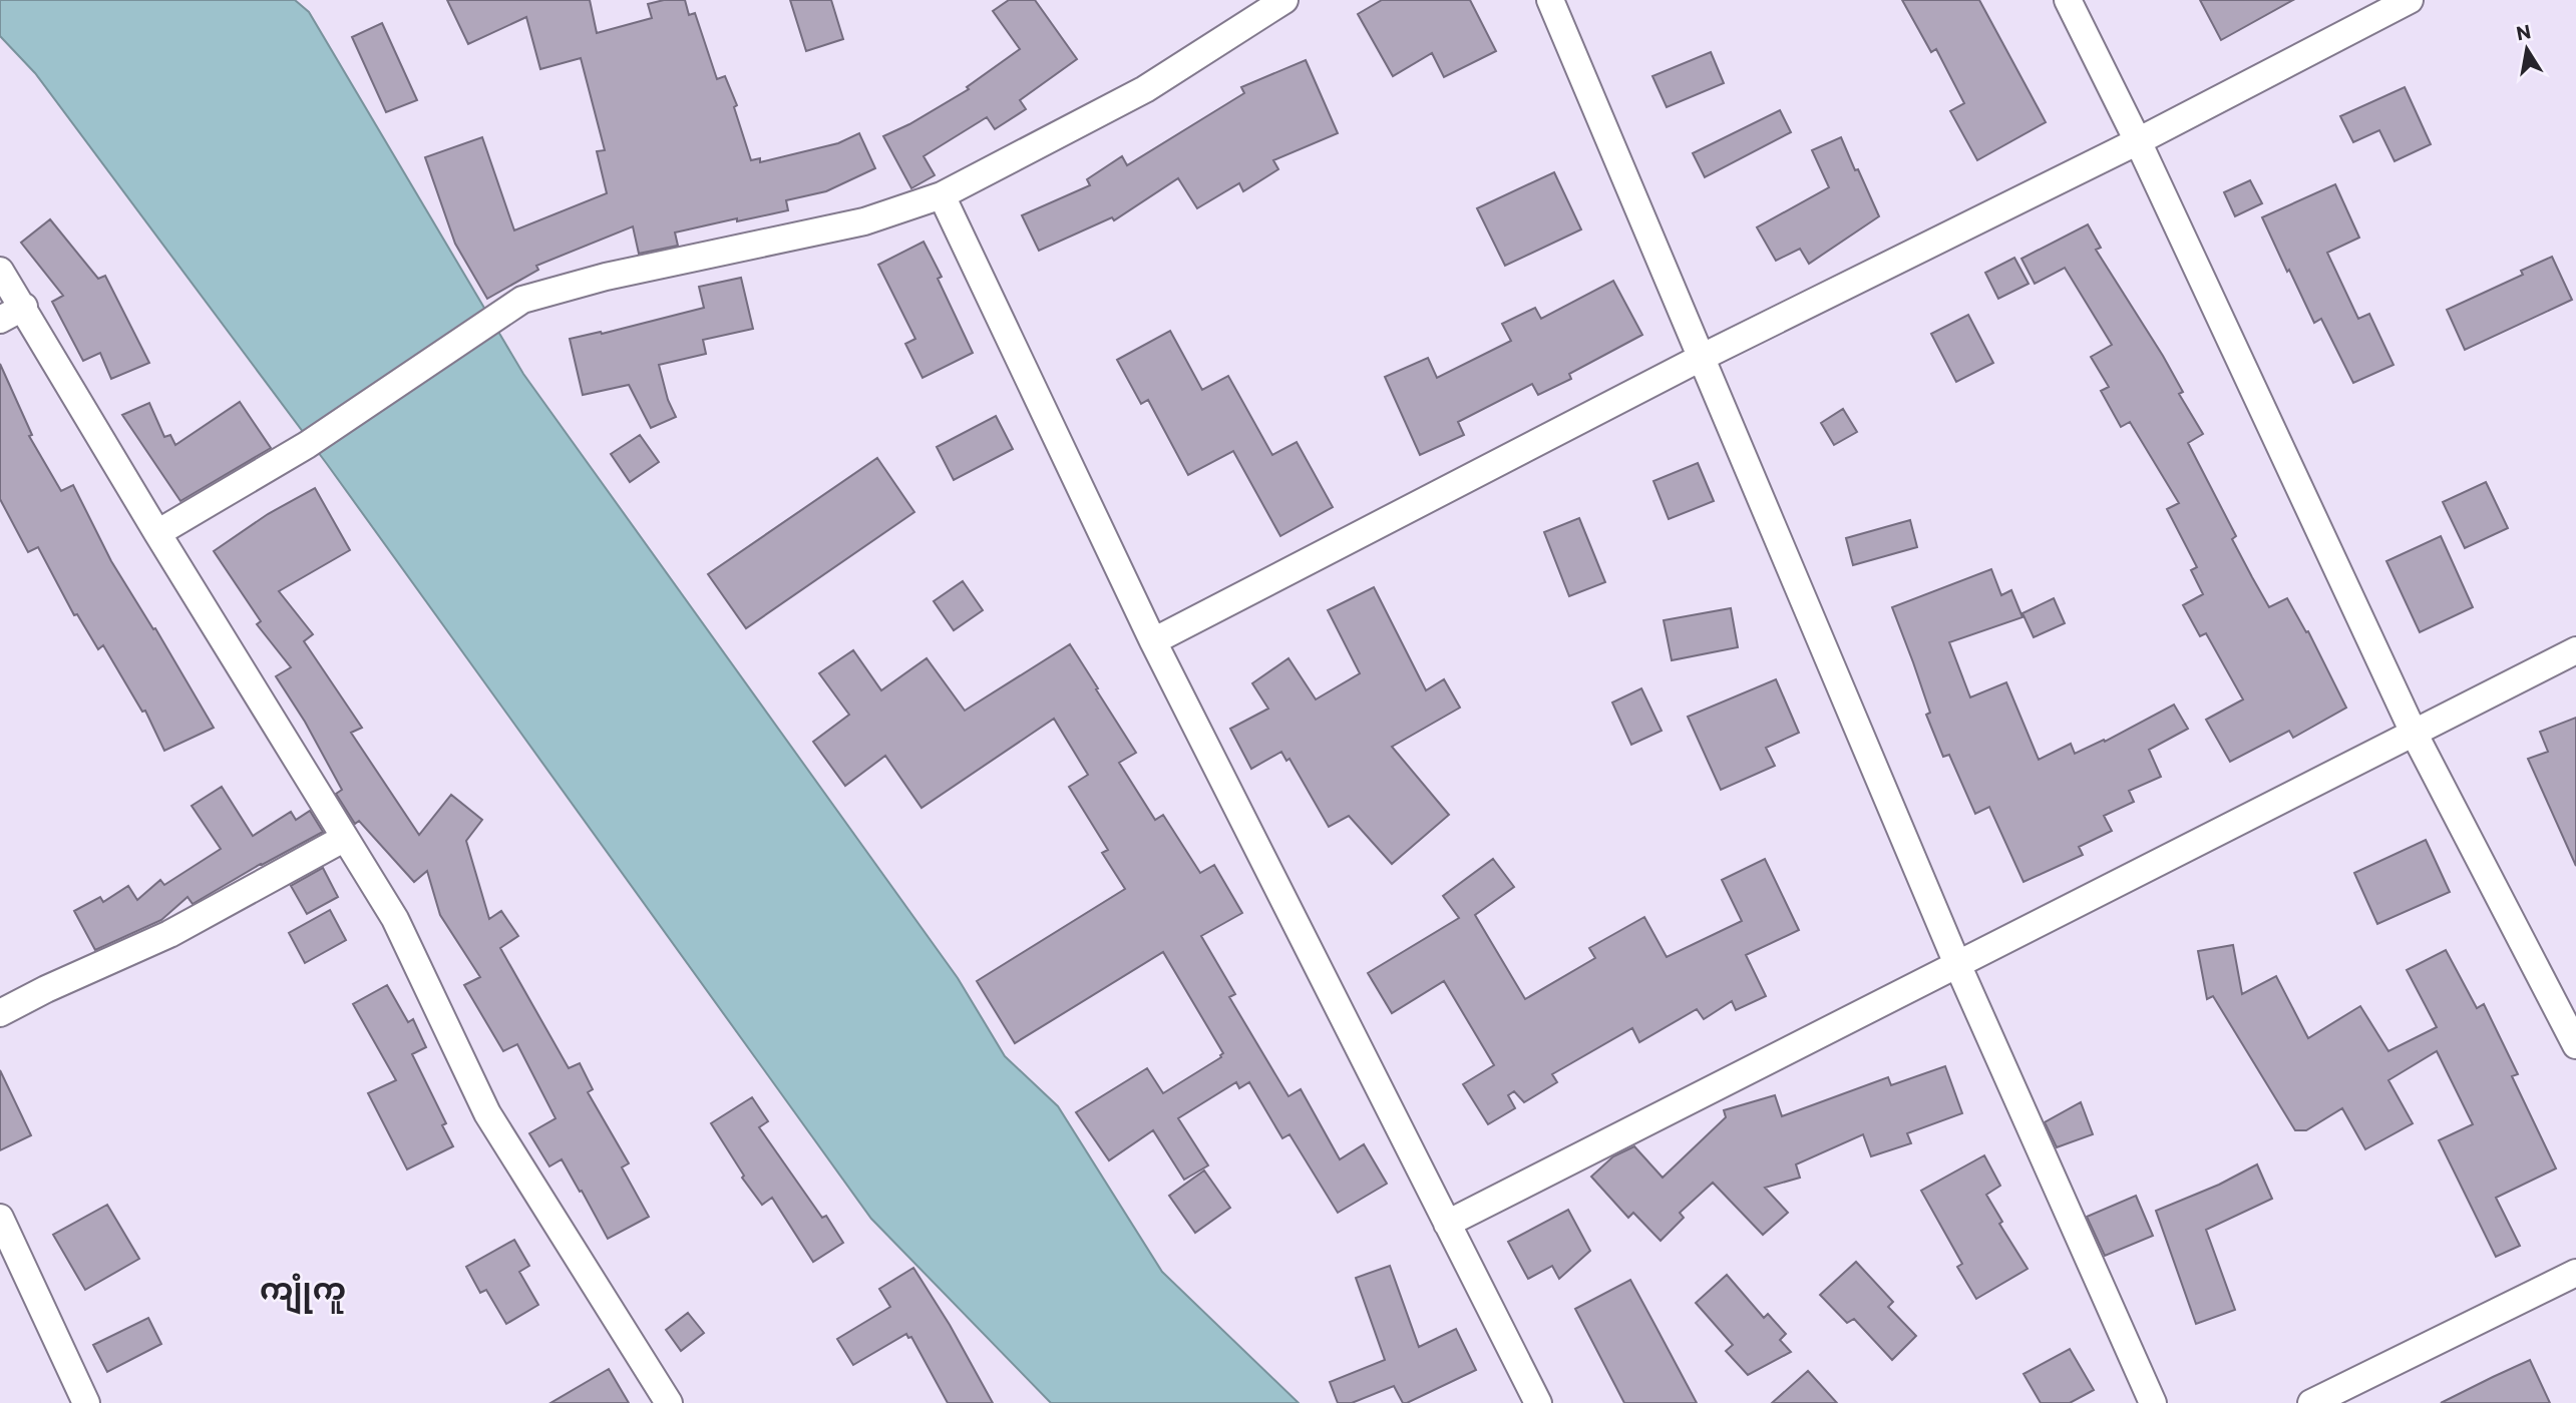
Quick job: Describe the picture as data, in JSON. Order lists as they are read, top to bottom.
{
  "districts": ["ကျုံကူ"],
  "north": "top"
}
